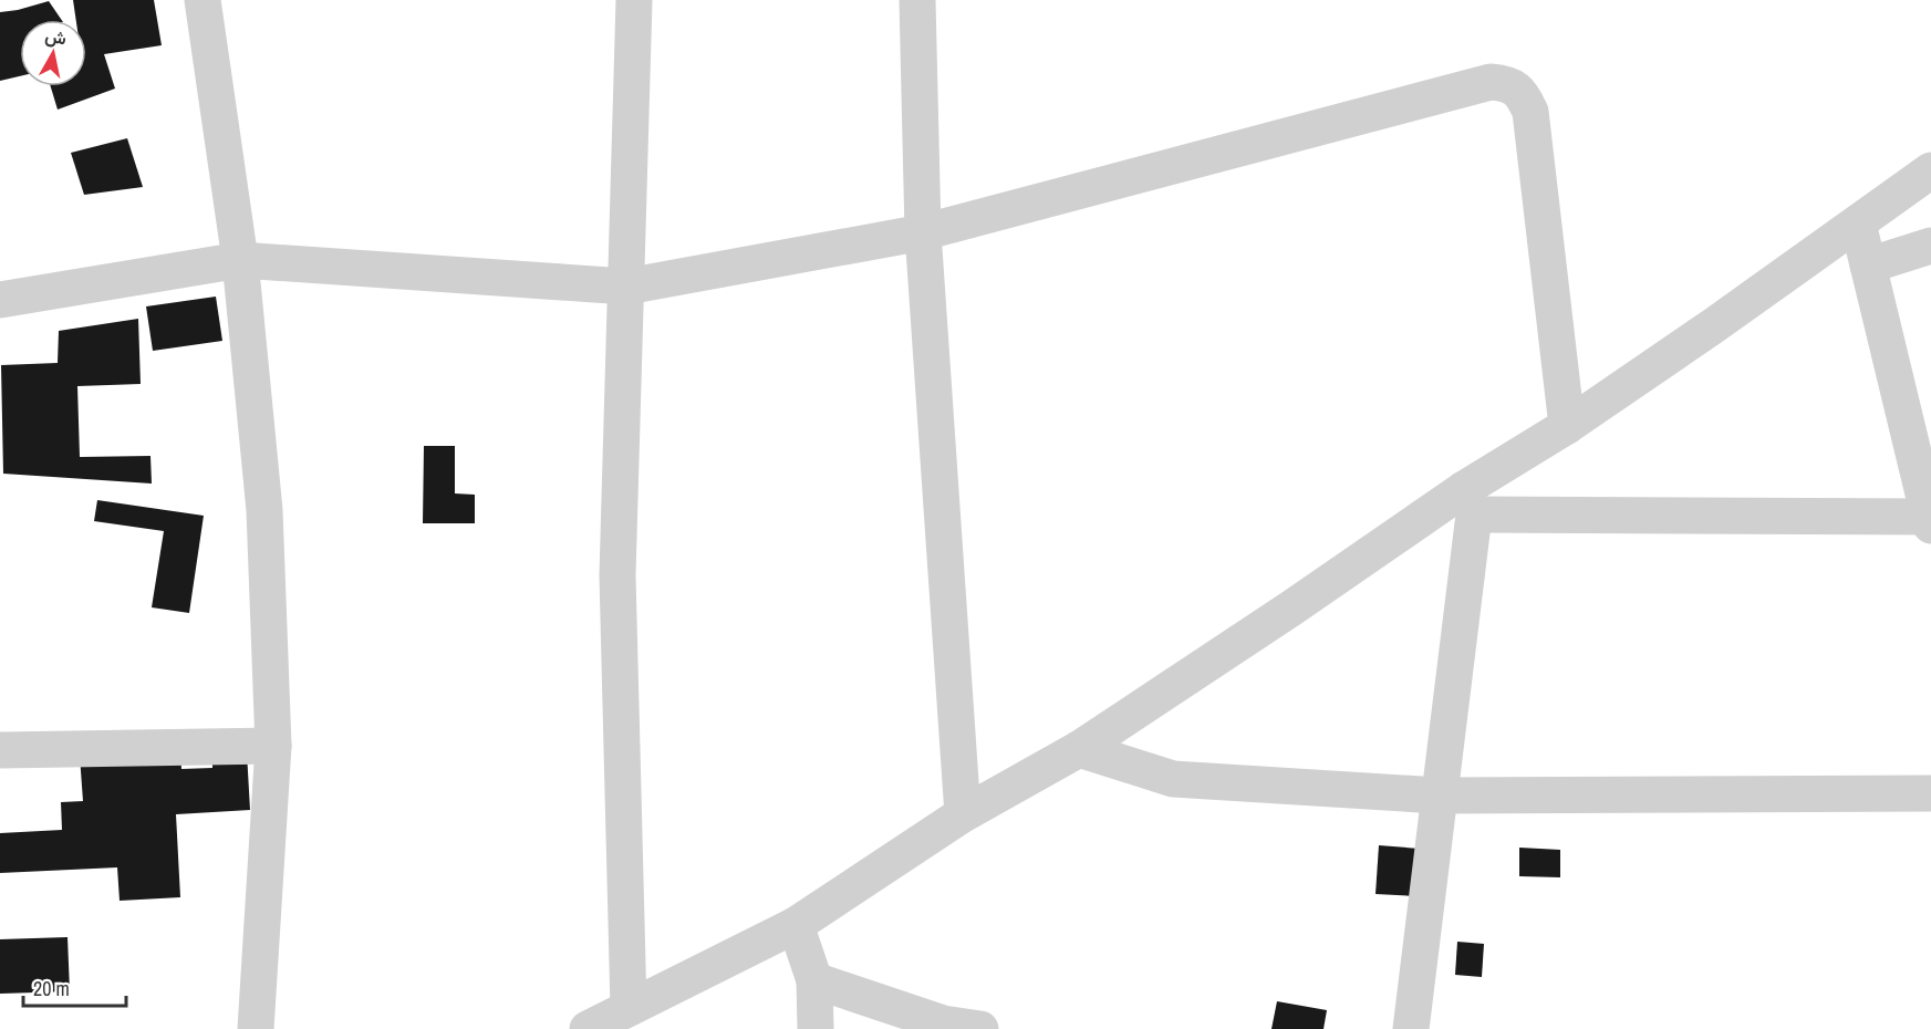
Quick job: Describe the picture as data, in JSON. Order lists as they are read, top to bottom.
{
  "scale_bar": "20 m",
  "north": "top"
}
